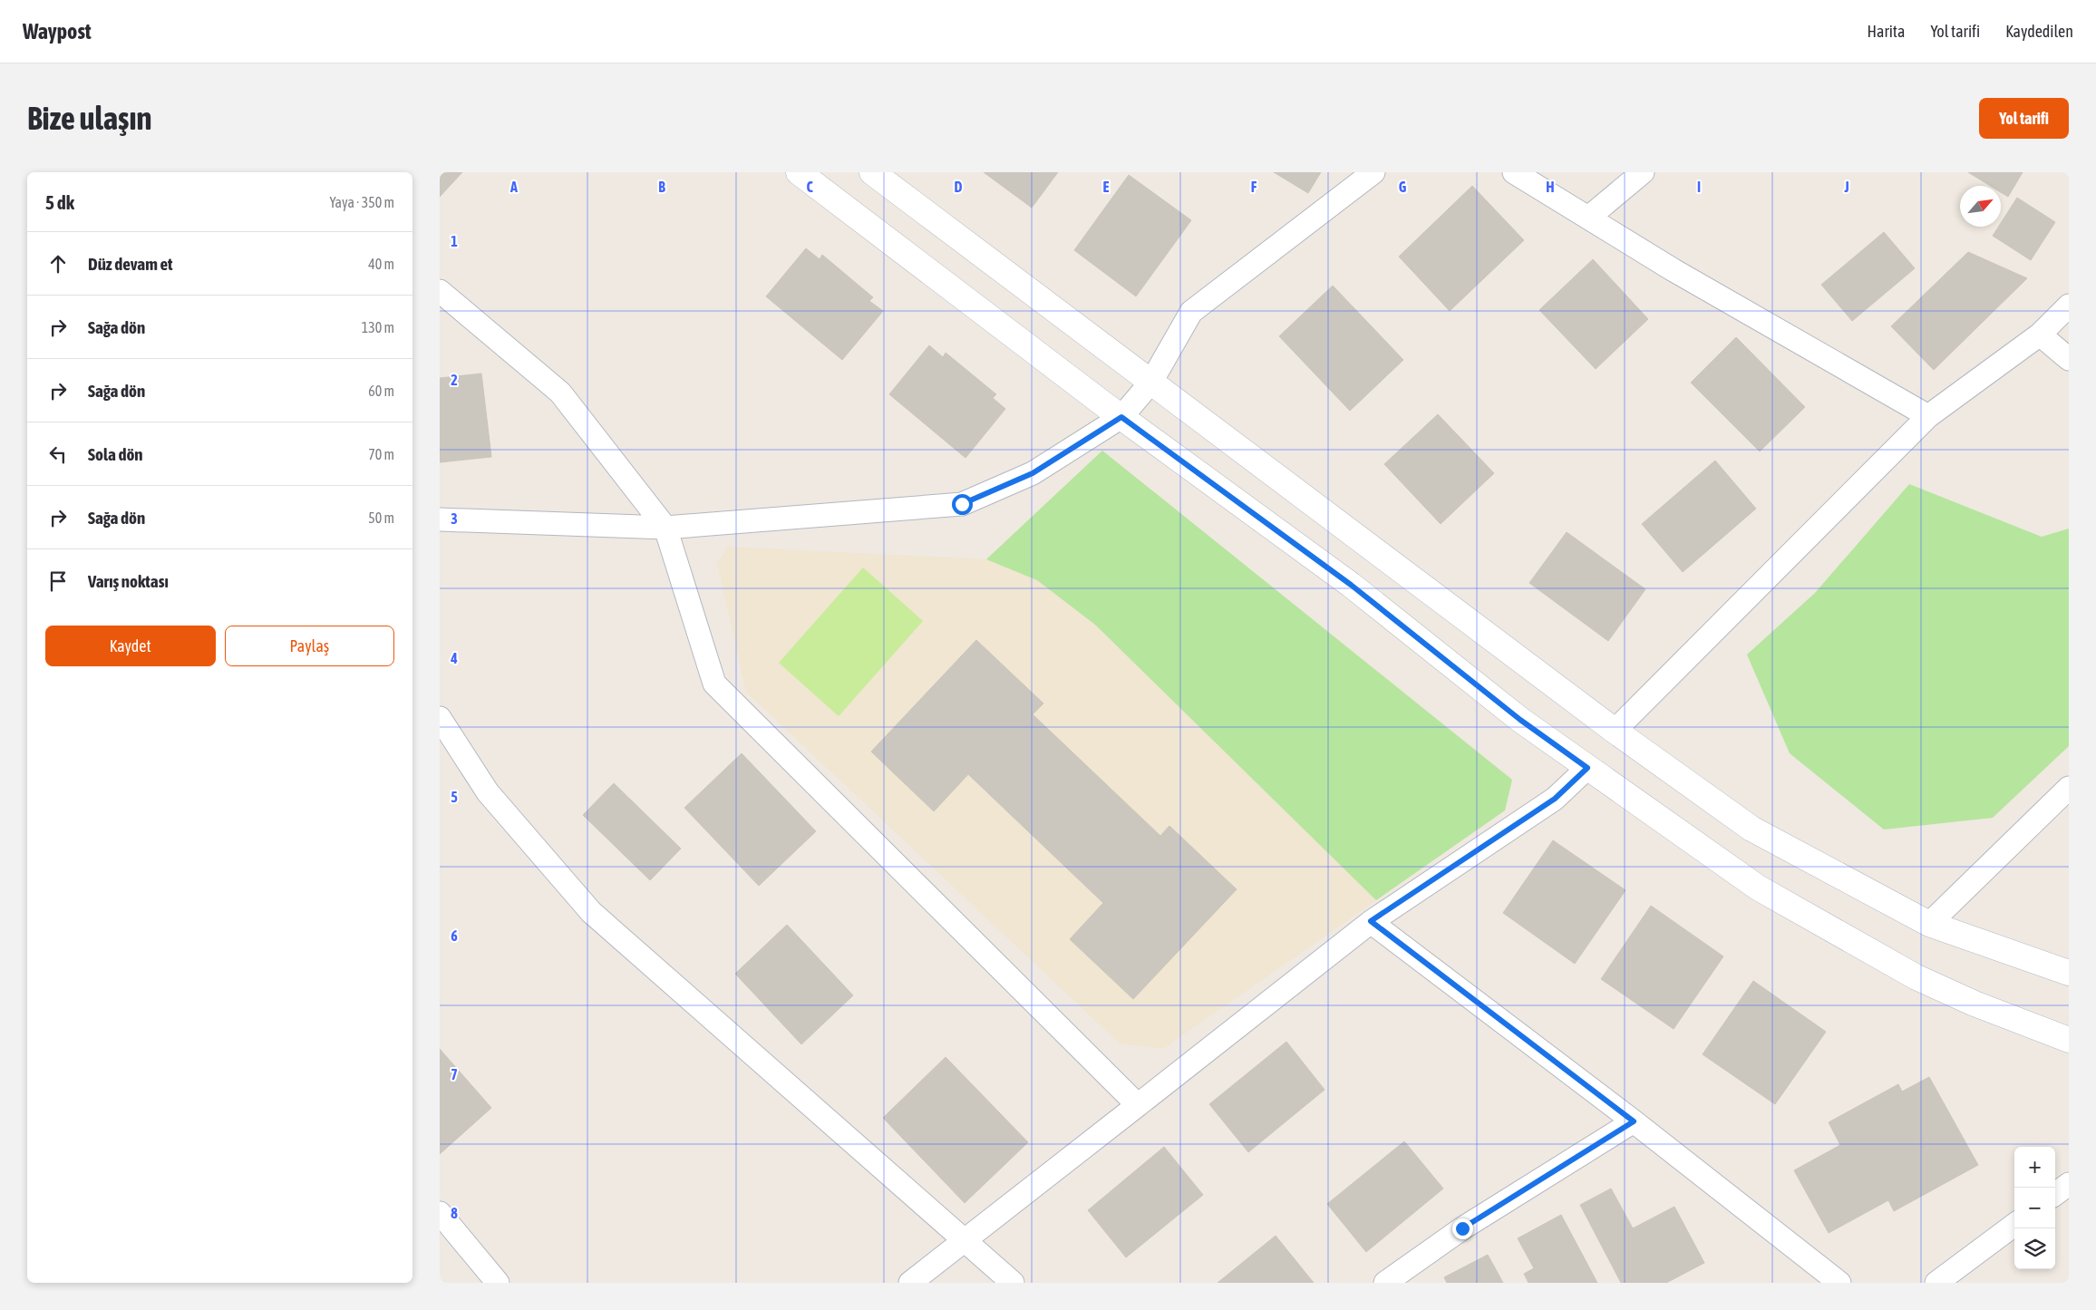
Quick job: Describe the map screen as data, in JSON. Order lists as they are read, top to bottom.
{
  "north": "top right",
  "page": {
    "header": "Waypost",
    "nav": ["Harita", "Yol tarifi", "Kaydedilen"],
    "buttons": [
      "Yol tarifi",
      ["Kaydet", "Paylaş"]
    ],
    "title": "Bize ulaşın",
    "heading": ["5 dk", "Yaya · 350 m"],
    "list": [
      ["Düz devam et", "40 m"],
      ["Sağa dön", "130 m"],
      ["Sağa dön", "60 m"],
      ["Sola dön", "70 m"],
      ["Sağa dön", "50 m"],
      "Varış noktası"
    ],
    "map_buttons": ["+", "−"]
  },
  "grid": {
    "columns": [
      "A",
      "B",
      "C",
      "D",
      "E",
      "F",
      "G",
      "H",
      "I",
      "J"
    ],
    "rows": [
      "1",
      "2",
      "3",
      "4",
      "5",
      "6",
      "7",
      "8"
    ]
  }
}
